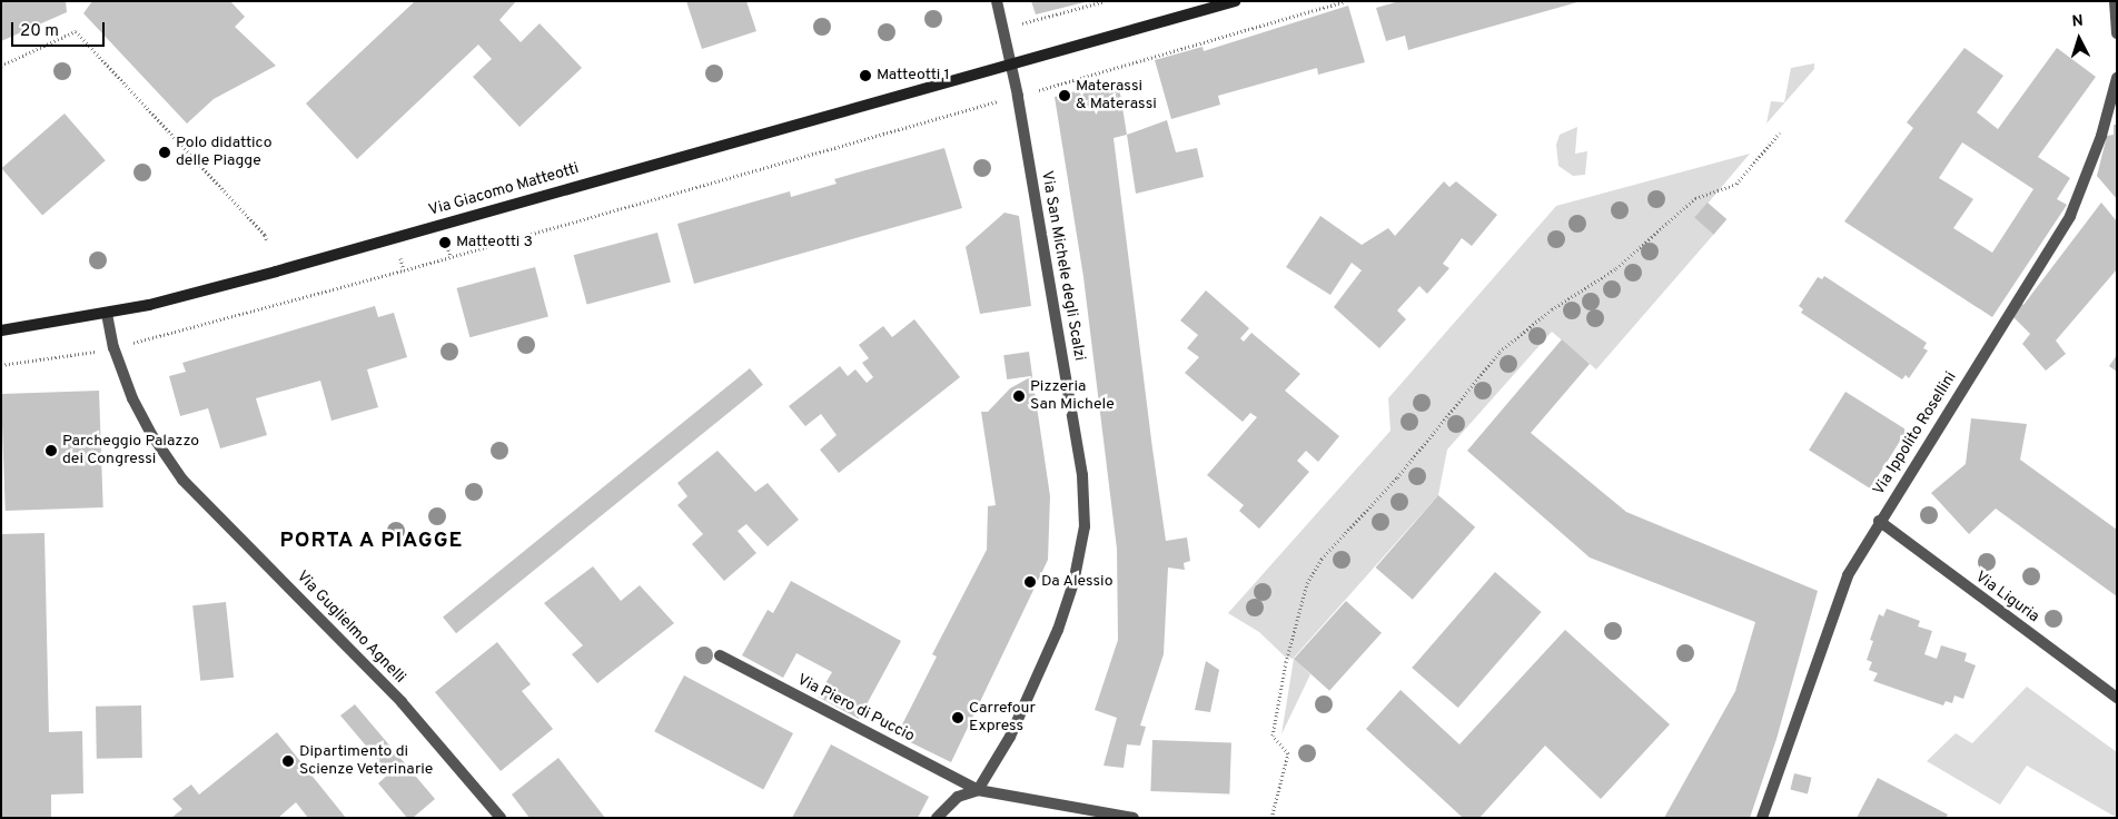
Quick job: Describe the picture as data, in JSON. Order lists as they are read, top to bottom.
{
  "streets": {
    "main road": ["Via Giacomo Matteotti"],
    "street": [
      "Via San Michele degli Scalzi",
      "Via Ippolito Rosellini",
      "Via Liguria",
      "Via Guglielmo Agnelli",
      "Via Piero di Puccio"
    ]
  },
  "crossings": [
    ["Via Giacomo Matteotti", "Via San Michele degli Scalzi"],
    ["Via Giacomo Matteotti", "Via Guglielmo Agnelli"],
    ["Via San Michele degli Scalzi", "Via Piero di Puccio"],
    ["Via Ippolito Rosellini", "Via Liguria"]
  ],
  "districts": ["PORTA A PIAGGE"],
  "places": [
    "Matteotti 1",
    "Materassi & Materassi",
    "Polo didattico delle Piagge",
    "Matteotti 3",
    "Pizzeria San Michele",
    "Parcheggio Palazzo dei Congressi",
    "Da Alessio",
    "Carrefour Express",
    "Dipartimento di Scienze Veterinarie"
  ],
  "scale_bar": "20 m",
  "north": "top"
}
